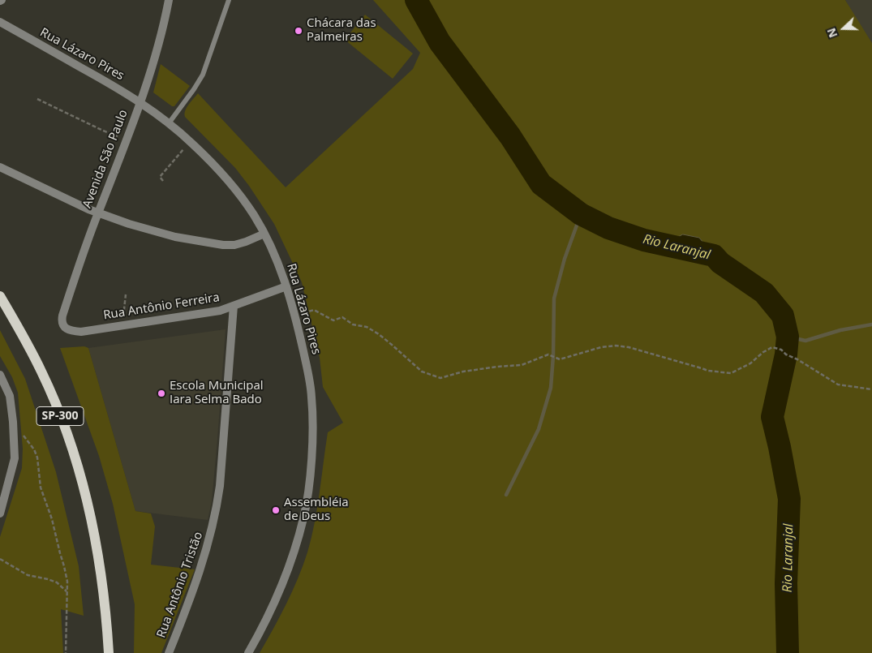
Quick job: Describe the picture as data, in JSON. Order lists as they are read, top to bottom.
{
  "streets": {
    "main road": ["SP-300"],
    "street": [
      "Rua Lázaro Pires",
      "Avenida São Paulo",
      "Rua Antônio Ferreira",
      "Rua Antônio Tristão"
    ]
  },
  "crossings": [
    ["Rua Lázaro Pires", "Avenida São Paulo"],
    ["Rua Lázaro Pires", "Rua Antônio Ferreira"],
    ["Avenida São Paulo", "Rua Antônio Ferreira"],
    ["Rua Antônio Ferreira", "Rua Antônio Tristão"]
  ],
  "water": ["Rio Laranjal"],
  "places": ["Chácara das Palmeiras", "Escola Municipal Iara Selma Bado", "Assembléia de Deus"],
  "north": "left"
}
